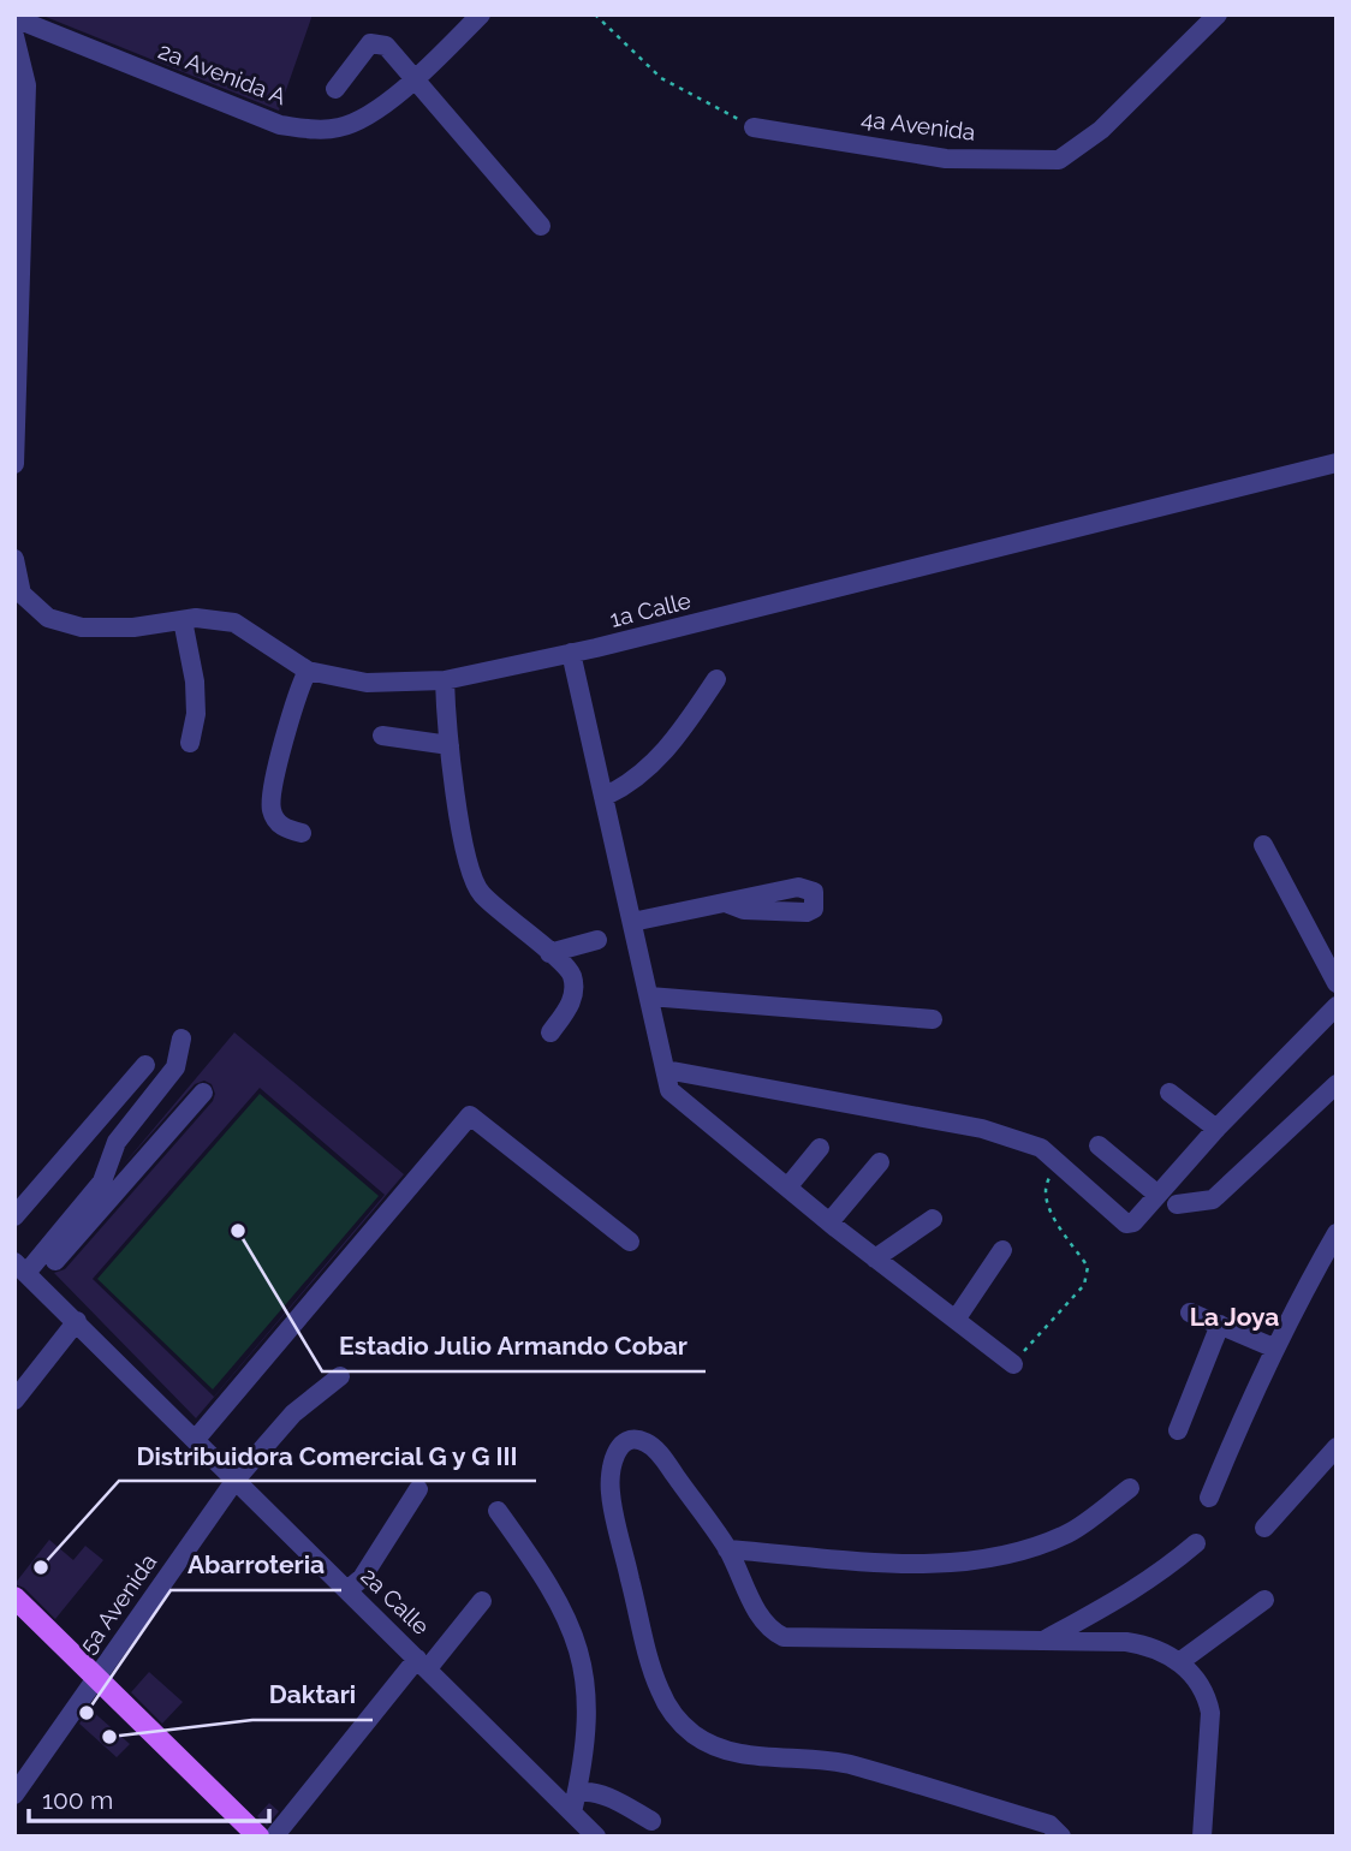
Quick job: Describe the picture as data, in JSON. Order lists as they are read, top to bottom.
{
  "streets": {
    "street": [
      "2a Avenida A",
      "4a Avenida",
      "1a Calle",
      "2a Calle",
      "5a Avenida"
    ]
  },
  "crossings": [
    ["2a Calle", "5a Avenida"]
  ],
  "districts": ["La Joya"],
  "places": [
    "Estadio Julio Armando Cobar",
    "Distribuidora Comercial G y G III",
    "Abarroteria",
    "Daktari"
  ],
  "scale_bar": "100 m"
}
